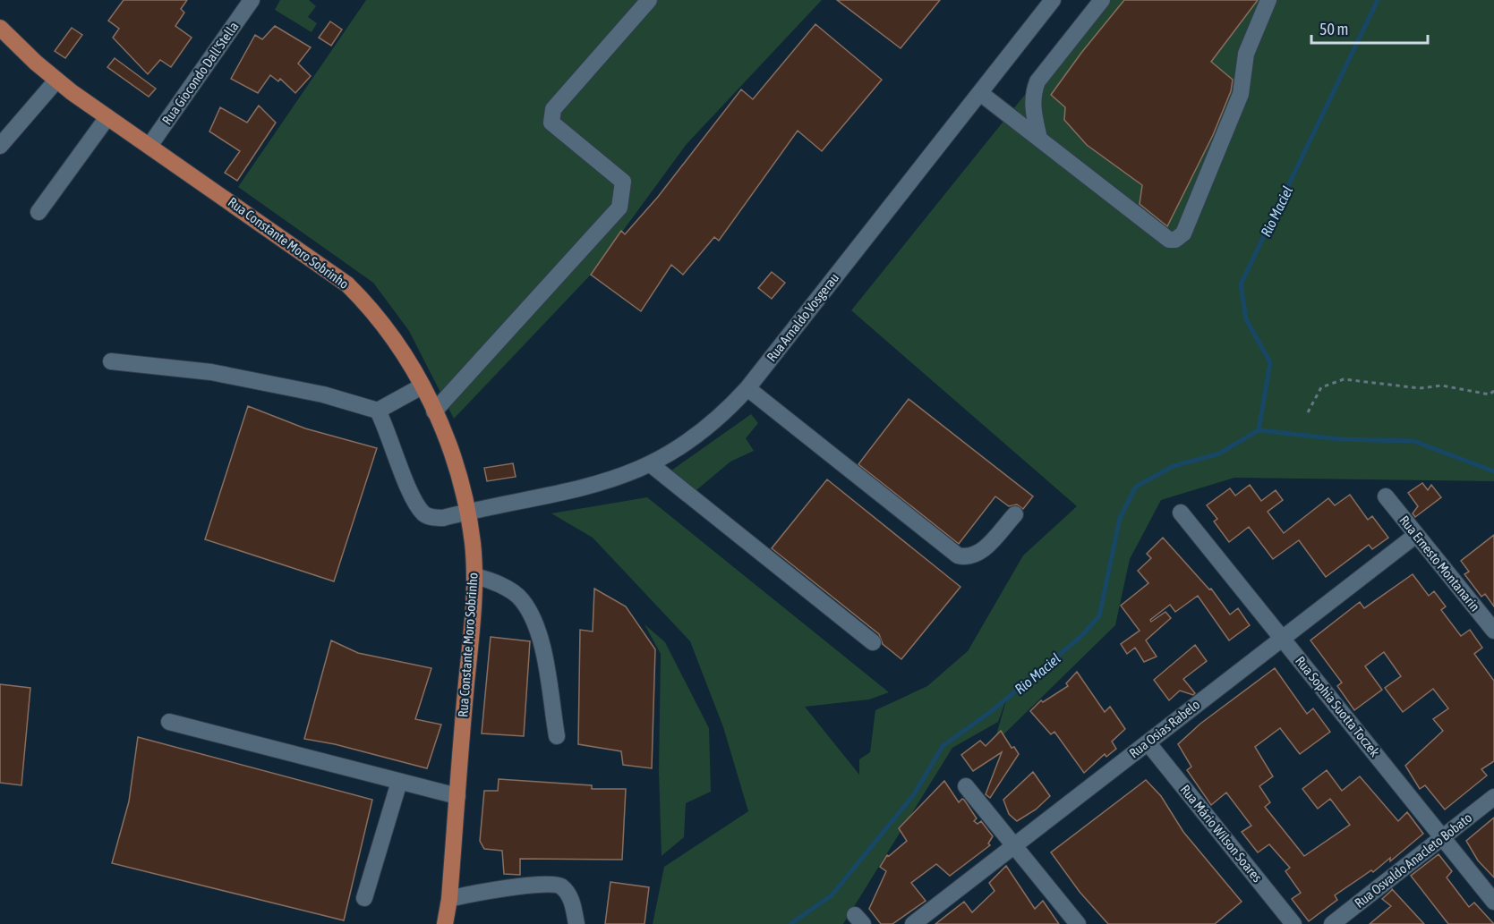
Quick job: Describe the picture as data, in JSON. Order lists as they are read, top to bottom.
{
  "streets": {
    "main road": ["Rua Constante Moro Sobrinho"],
    "street": [
      "Rua Giocondo Dall'Stella",
      "Rua Arnaldo Vosgerau",
      "Rua Ernesto Montanarin",
      "Rua Sophia Suotta Toczek",
      "Rua Osias Rabelo",
      "Rua Mário Wilson Soares",
      "Rua Osvaldo Anacleto Bobato"
    ]
  },
  "crossings": [
    ["Rua Giocondo Dall'Stella", "Rua Constante Moro Sobrinho"],
    ["Rua Constante Moro Sobrinho", "Rua Arnaldo Vosgerau"],
    ["Rua Ernesto Montanarin", "Rua Osias Rabelo"],
    ["Rua Sophia Suotta Toczek", "Rua Osias Rabelo"],
    ["Rua Sophia Suotta Toczek", "Rua Osvaldo Anacleto Bobato"],
    ["Rua Osias Rabelo", "Rua Mário Wilson Soares"]
  ],
  "water": ["Rio Maciel"],
  "scale_bar": "50 m"
}
